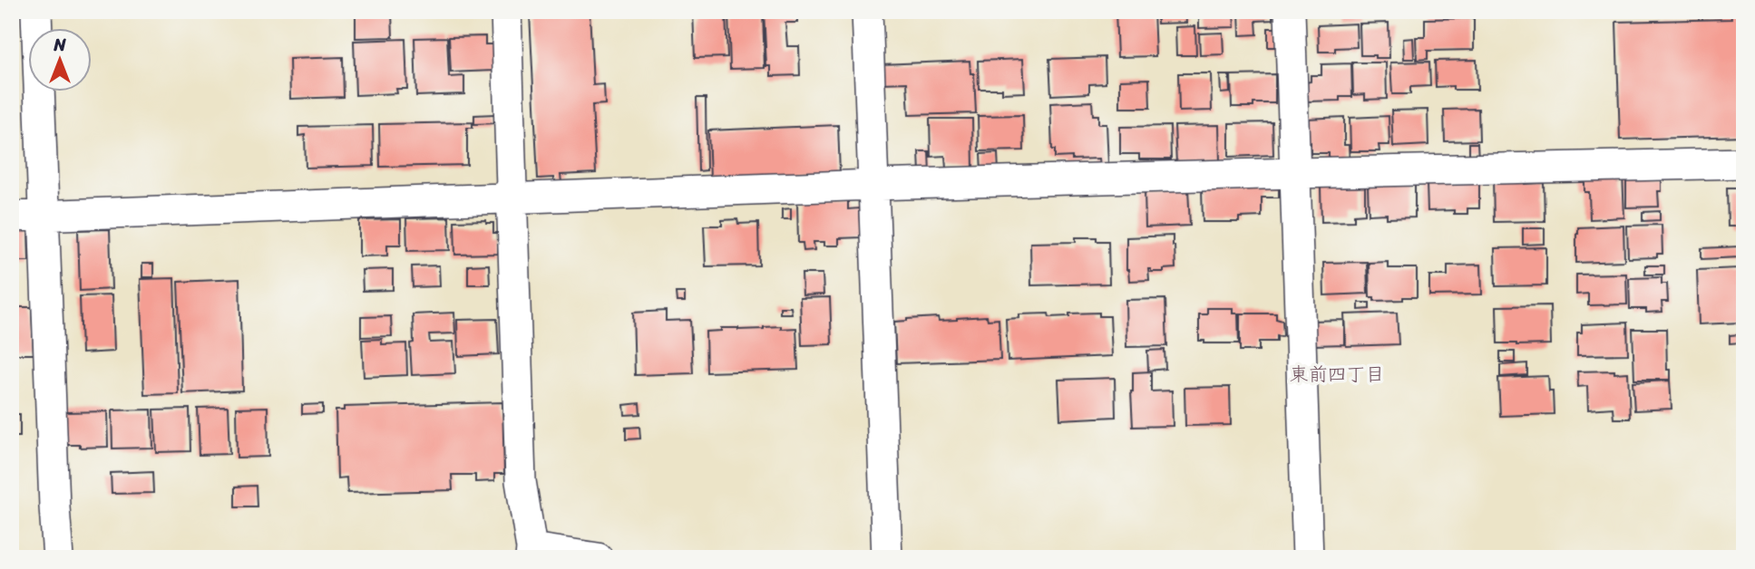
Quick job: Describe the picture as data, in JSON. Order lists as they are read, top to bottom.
{
  "districts": ["東前四丁目"],
  "north": "top"
}
